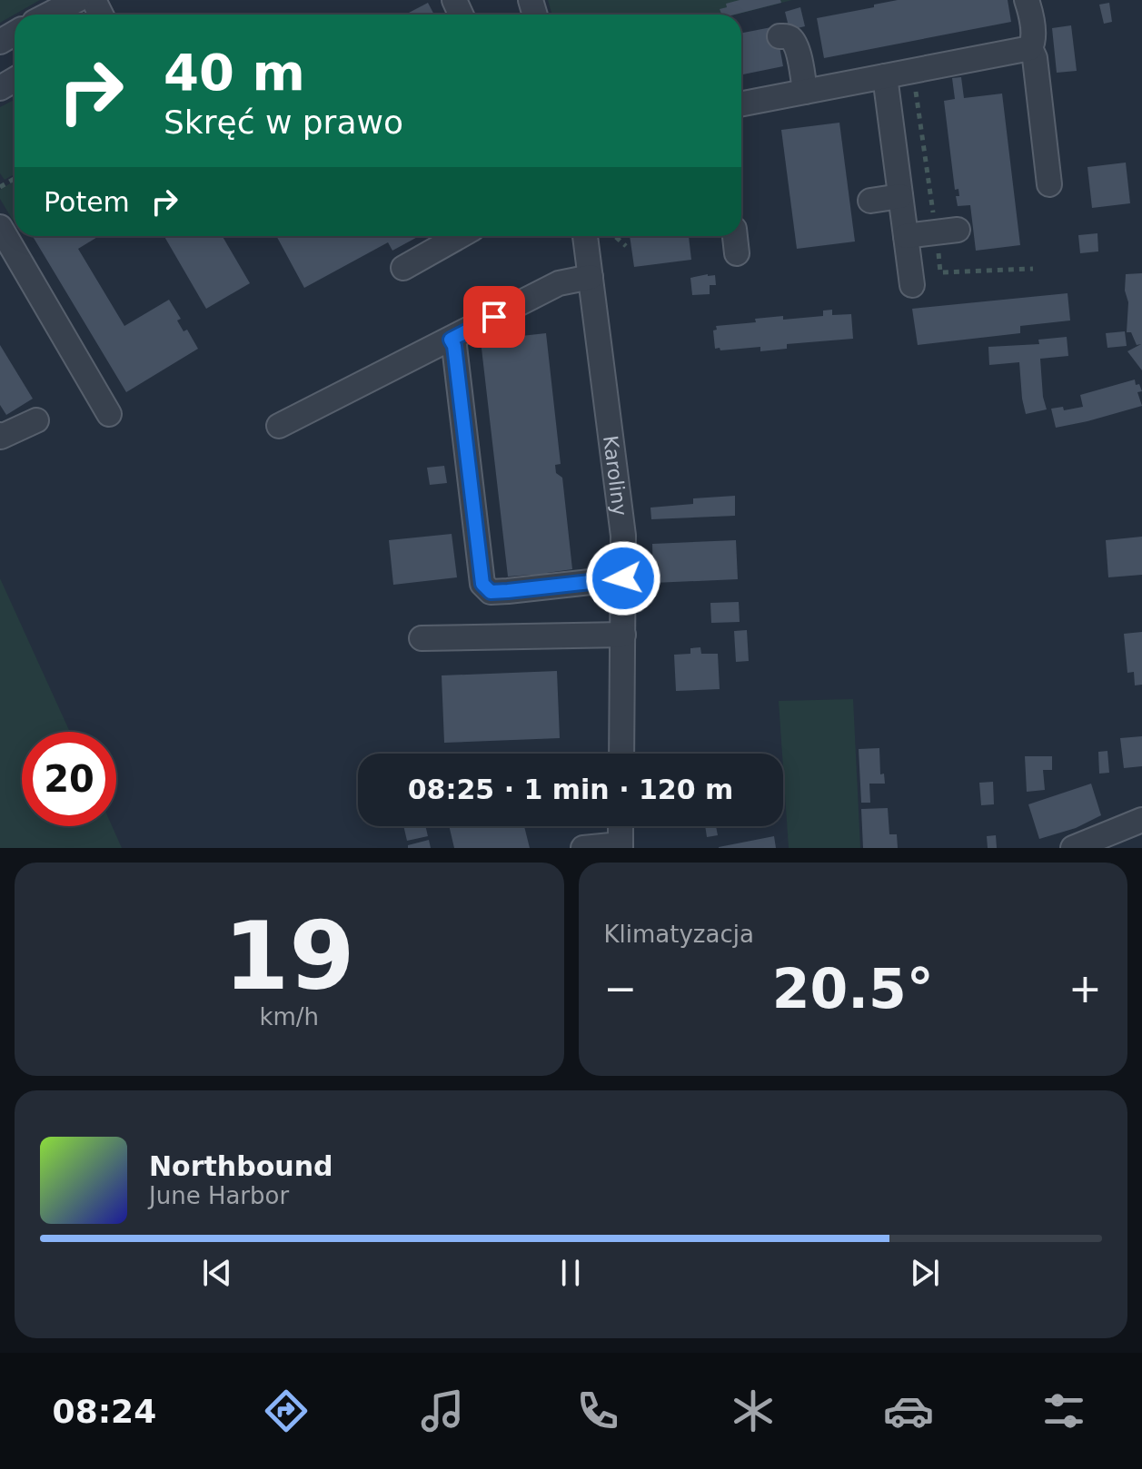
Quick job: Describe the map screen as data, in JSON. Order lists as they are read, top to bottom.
{
  "streets": {
    "street": ["Karoliny"]
  },
  "page": {
    "turn": ["40 m", "Skręć w prawo"],
    "then": "Potem",
    "limit": "20",
    "trip": "08:25 · 1 min · 120 m",
    "tile": [
      ["19", "km/h"],
      "Klimatyzacja"
    ],
    "heat": ["−", "20.5°", "+"],
    "song": ["Northbound", "June Harbor"],
    "tabs": "08:24"
  }
}
